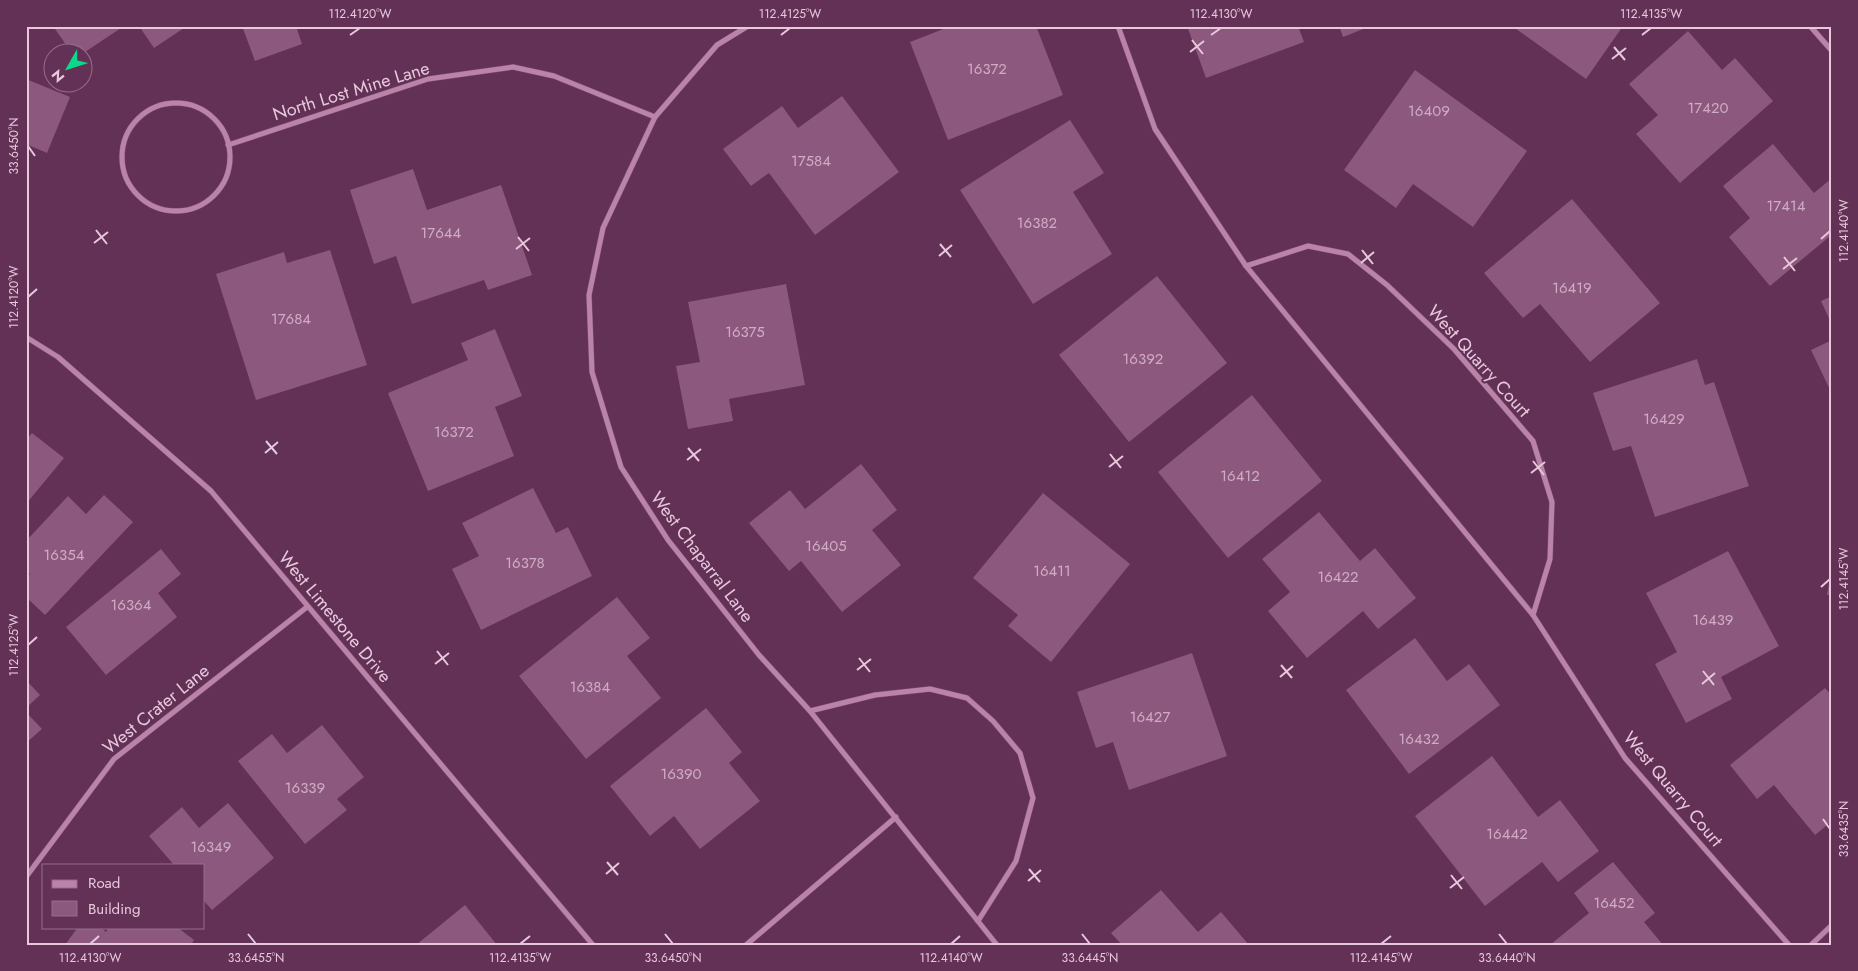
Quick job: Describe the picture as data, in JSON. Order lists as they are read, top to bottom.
{
  "streets": {
    "street": [
      "North Lost Mine Lane",
      "West Quarry Court",
      "West Chaparral Lane",
      "West Limestone Drive",
      "West Crater Lane"
    ]
  },
  "crossings": [
    ["North Lost Mine Lane", "West Chaparral Lane"],
    ["West Limestone Drive", "West Crater Lane"]
  ],
  "house_numbers": [
    "16372",
    "17420",
    "16409",
    "17584",
    "17414",
    "16382",
    "17644",
    "16419",
    "17684",
    "16375",
    "16392",
    "16429",
    "16372",
    "16412",
    "16405",
    "16354",
    "16378",
    "16411",
    "16422",
    "16364",
    "16439",
    "16384",
    "16427",
    "16432",
    "16390",
    "16339",
    "16442",
    "16349",
    "16452"
  ],
  "legend": ["Road", "Building"],
  "north": "bottom left",
  "coordinates": [
    "112.4120°W",
    "112.4125°W",
    "112.4130°W",
    "112.4135°W",
    "33.6450°N",
    "112.4140°W",
    "112.4145°W",
    "33.6435°N",
    "33.6455°N",
    "33.6445°N",
    "33.6440°N"
  ]
}
